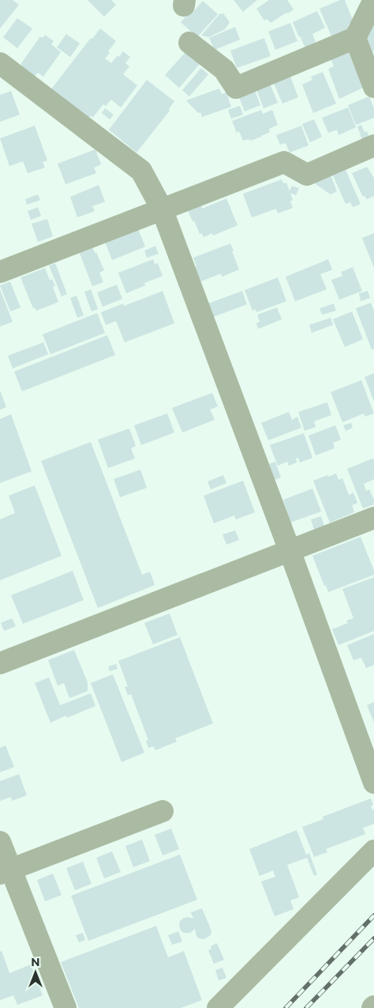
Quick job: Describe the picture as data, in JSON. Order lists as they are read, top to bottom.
{
  "north": "top"
}
